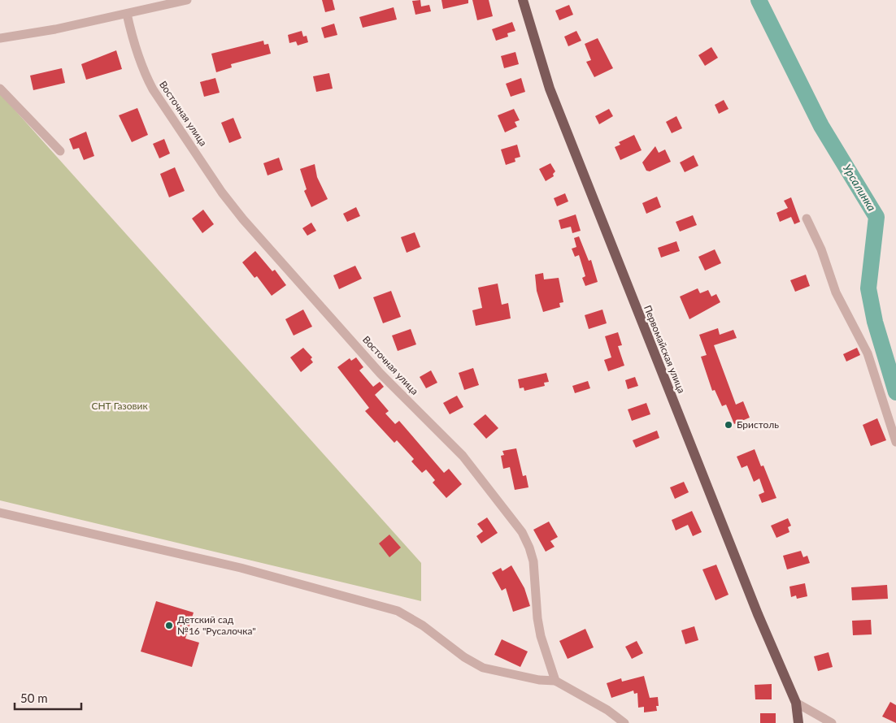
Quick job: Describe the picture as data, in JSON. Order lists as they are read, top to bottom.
{
  "streets": {
    "main road": ["Первомайская улица"],
    "street": ["Восточная улица"]
  },
  "water": ["Урсалинка"],
  "parks": ["СНТ Газовик"],
  "places": ["Бристоль", "Детский сад №16 \"Русалочка\""],
  "scale_bar": "50 m"
}
